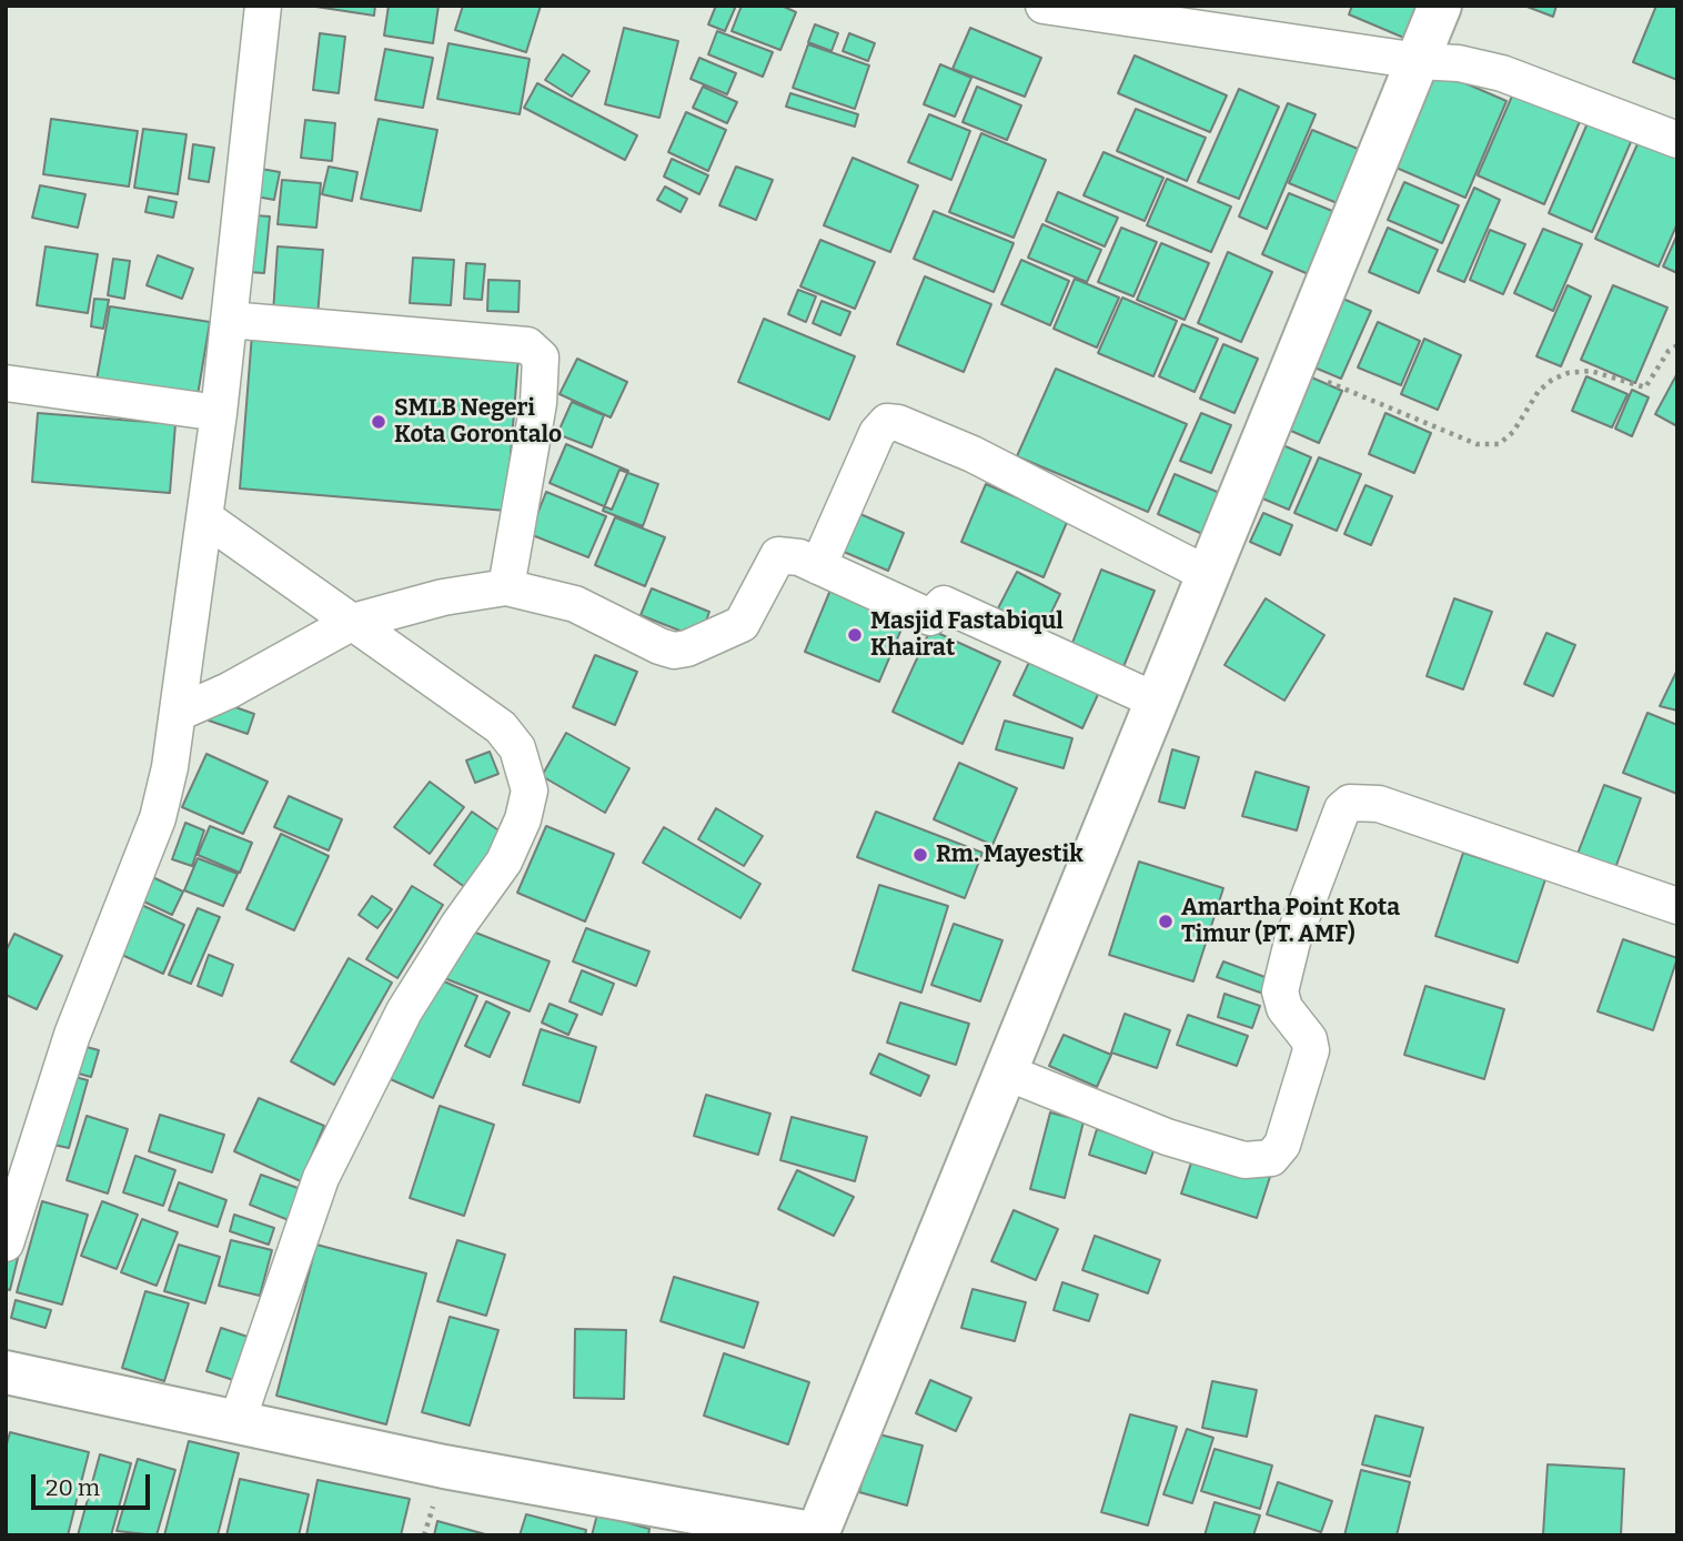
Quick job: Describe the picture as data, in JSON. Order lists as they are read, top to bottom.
{
  "places": [
    "SMLB Negeri Kota Gorontalo",
    "Masjid Fastabiqul Khairat",
    "Rm. Mayestik",
    "Amartha Point Kota Timur (PT. AMF)"
  ],
  "scale_bar": "20 m"
}
